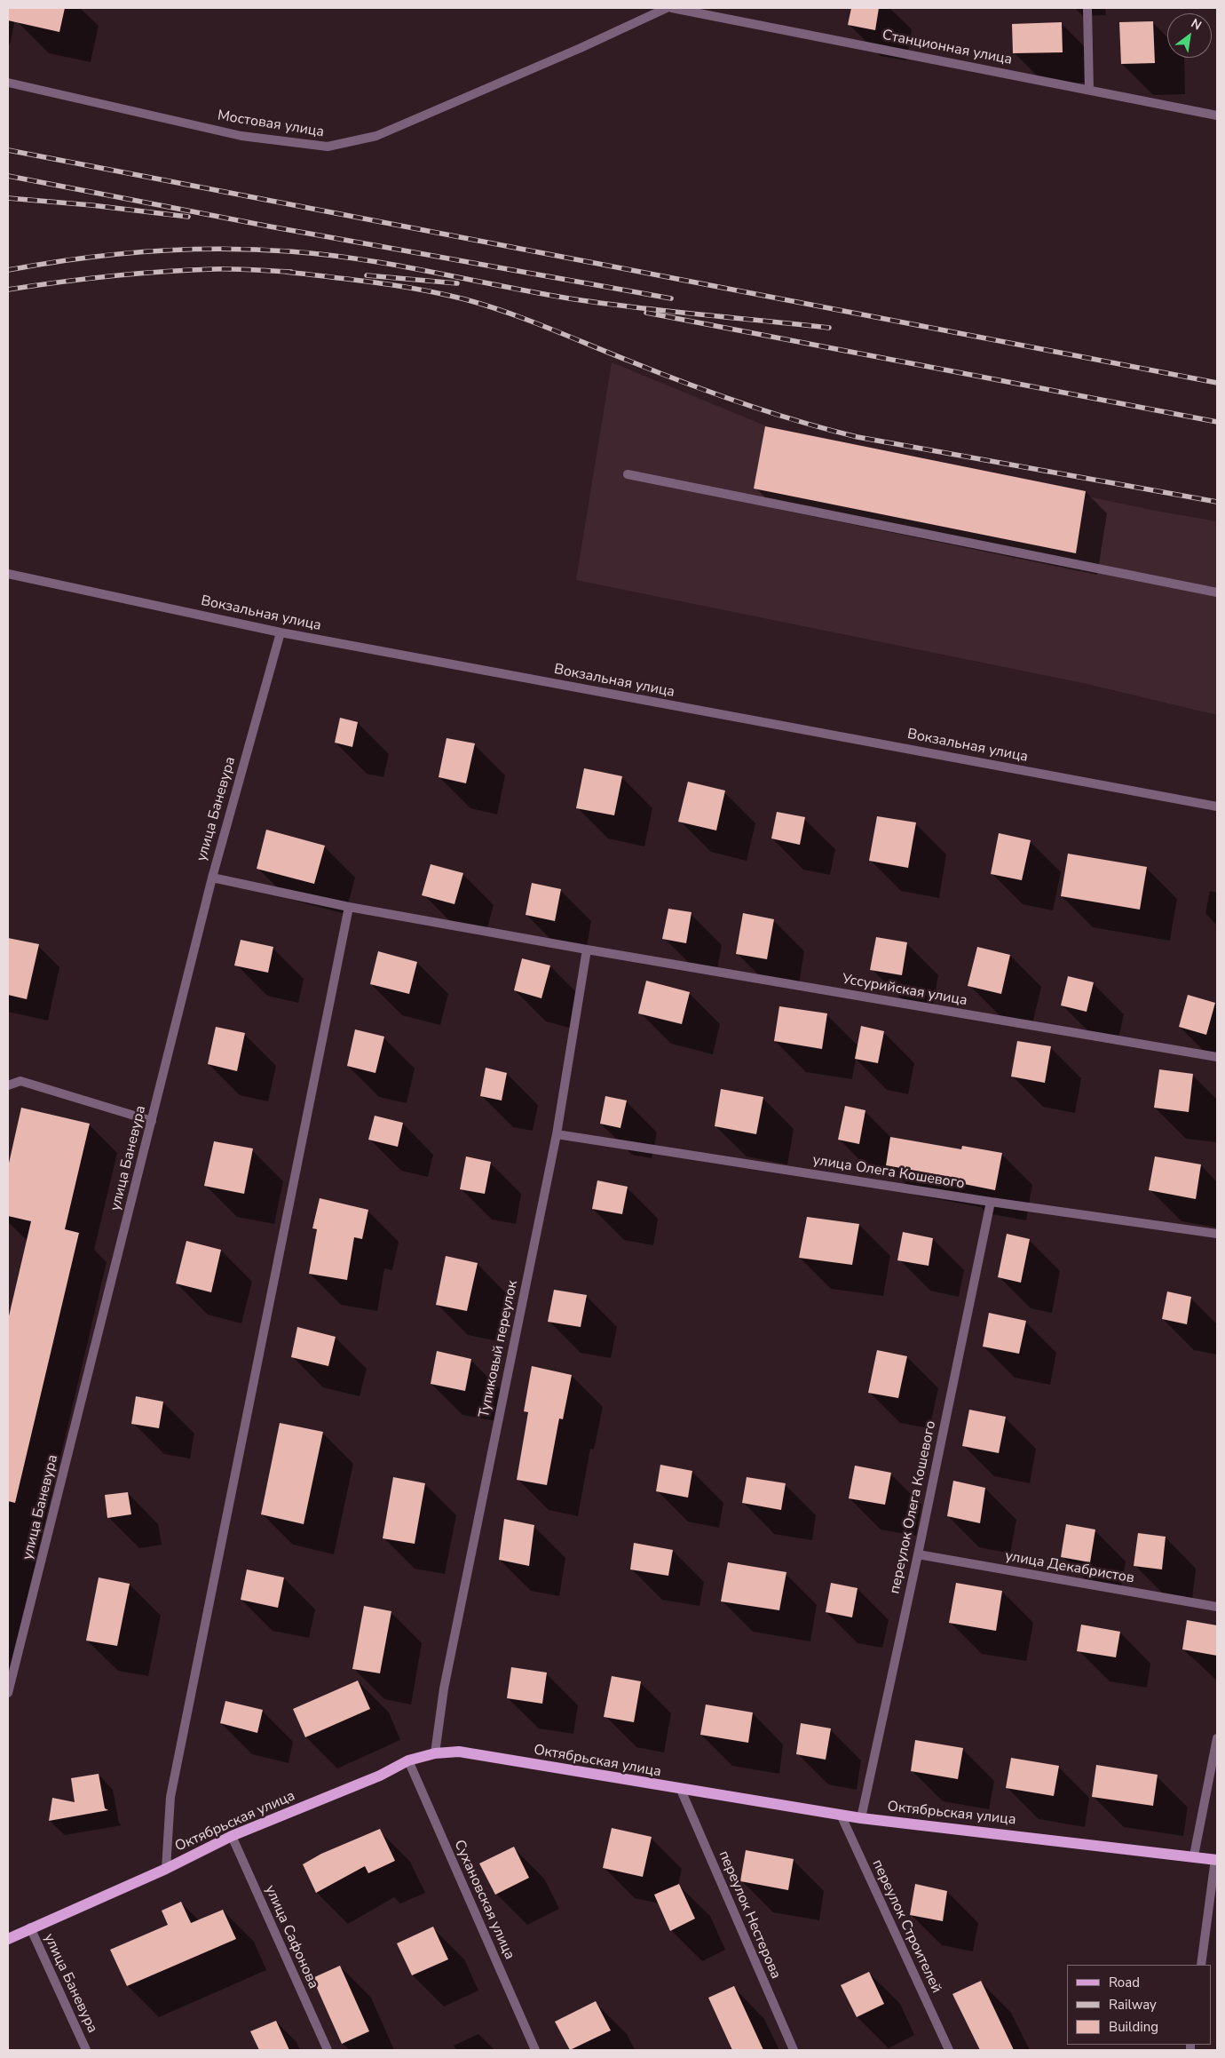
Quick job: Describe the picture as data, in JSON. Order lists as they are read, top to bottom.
{
  "streets": {
    "main road": ["Октябрьская улица"],
    "street": [
      "Станционная улица",
      "Мостовая улица",
      "Вокзальная улица",
      "улица Баневура",
      "Уссурийская улица",
      "улица Олега Кошевого",
      "Тупиковый переулок",
      "переулок Олега Кошевого",
      "улица Декабристов",
      "Сухановская улица",
      "переулок Нестерова",
      "переулок Строителей",
      "улица Сафонова"
    ]
  },
  "crossings": [
    ["Вокзальная улица", "улица Баневура"],
    ["улица Баневура", "Уссурийская улица"],
    ["улица Баневура", "Октябрьская улица"],
    ["Уссурийская улица", "Тупиковый переулок"],
    ["улица Олега Кошевого", "Тупиковый переулок"],
    ["улица Олега Кошевого", "переулок Олега Кошевого"],
    ["Тупиковый переулок", "Октябрьская улица"],
    ["переулок Олега Кошевого", "улица Декабристов"],
    ["переулок Олега Кошевого", "Октябрьская улица"],
    ["Октябрьская улица", "Сухановская улица"],
    ["Октябрьская улица", "переулок Нестерова"],
    ["Октябрьская улица", "переулок Строителей"],
    ["Октябрьская улица", "улица Сафонова"]
  ],
  "legend": ["Road", "Railway", "Building"],
  "north": "top right"
}
